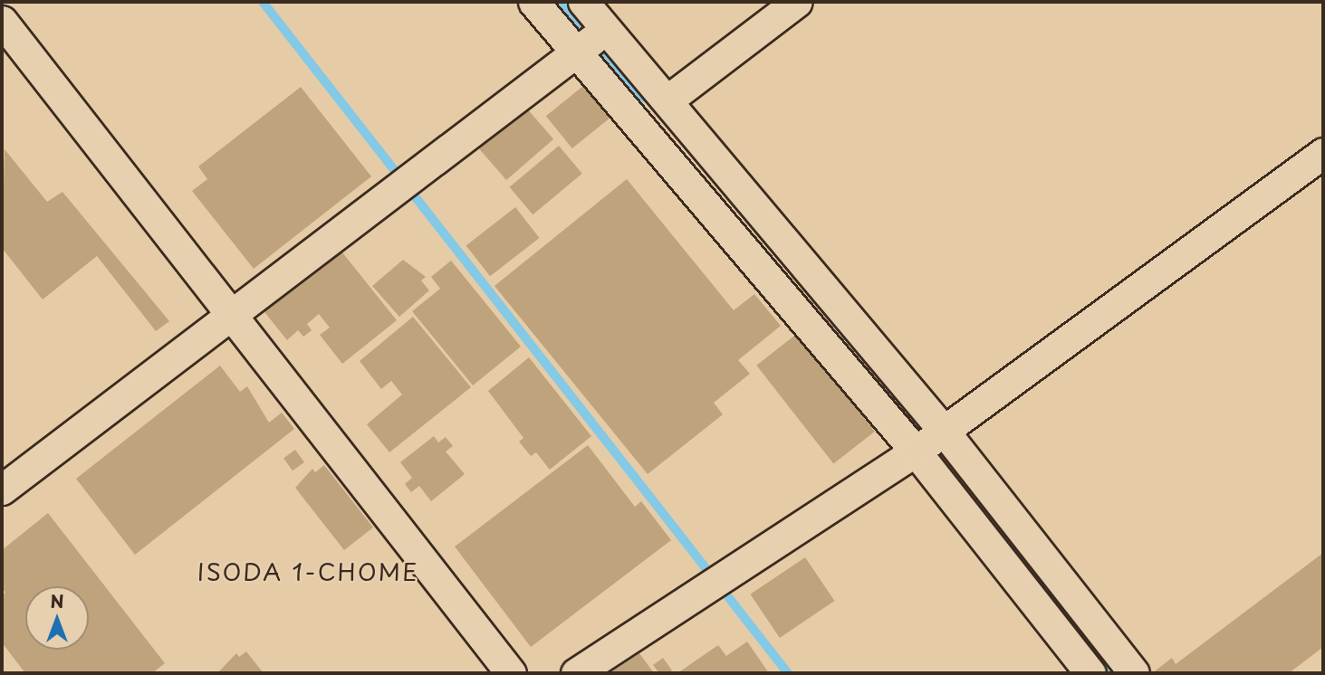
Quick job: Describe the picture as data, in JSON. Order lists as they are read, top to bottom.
{
  "districts": ["ISODA 1-CHOME"],
  "north": "top"
}
